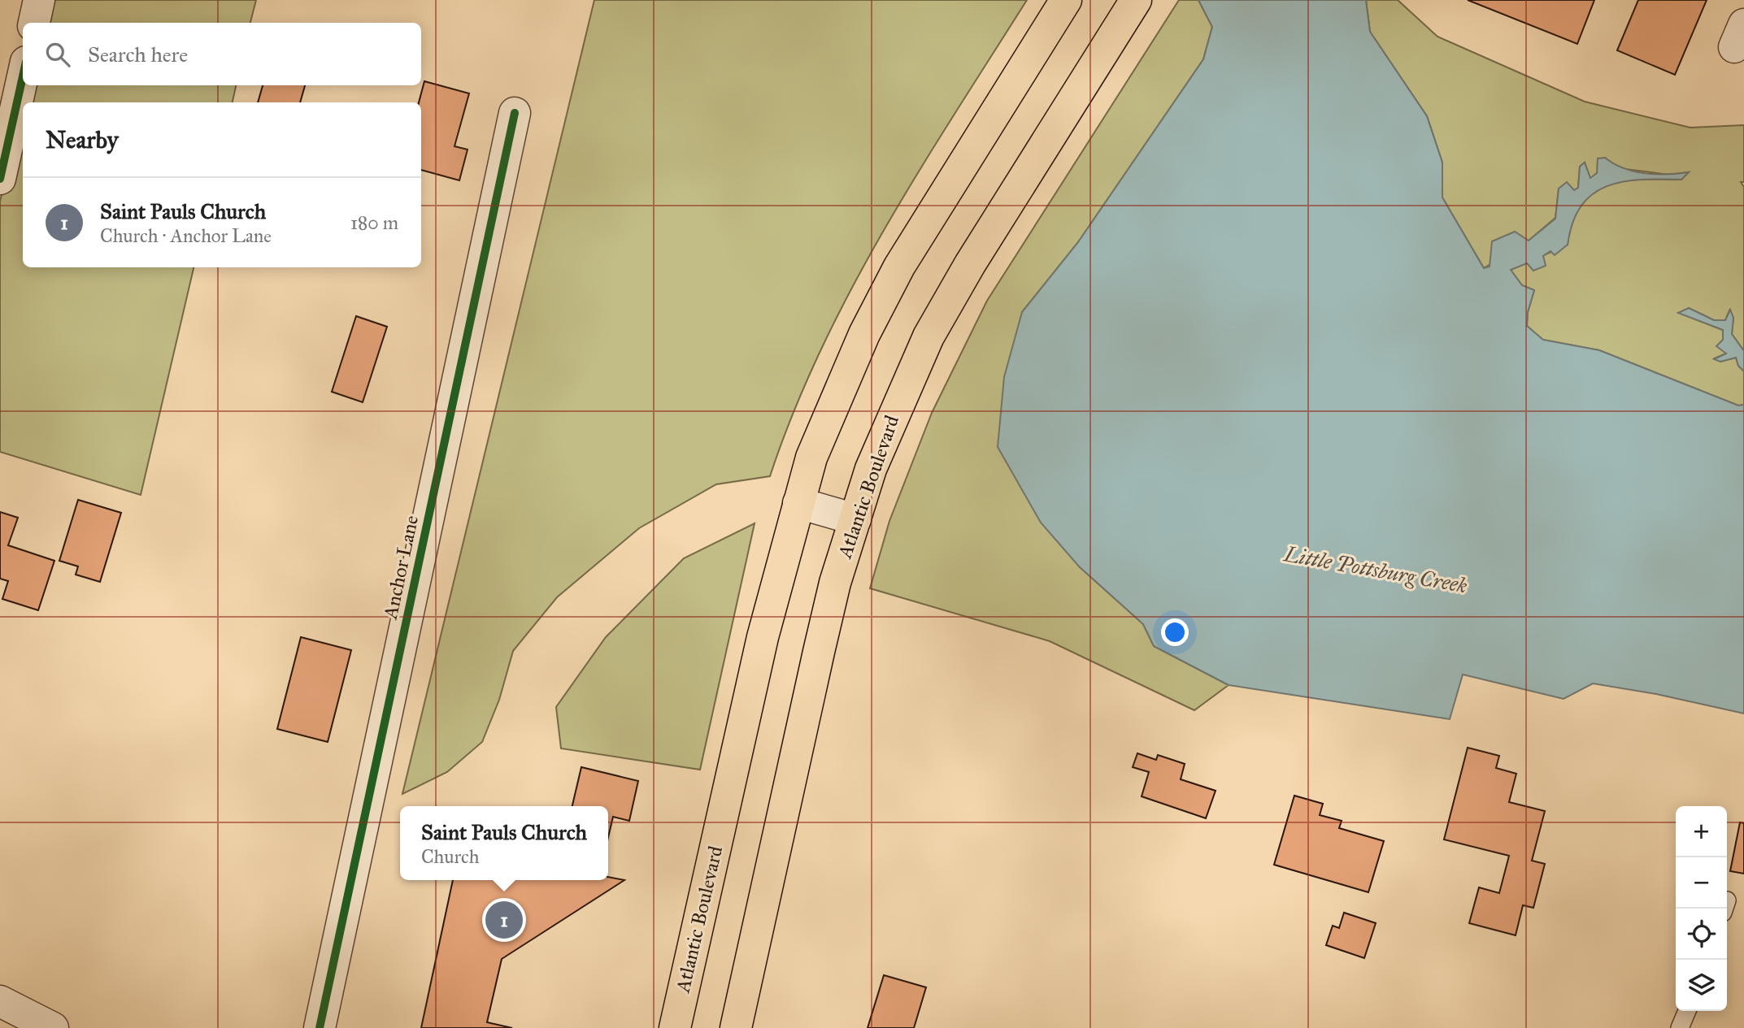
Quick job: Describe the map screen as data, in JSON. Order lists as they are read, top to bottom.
{
  "streets": {
    "main road": ["Atlantic Boulevard"],
    "street": ["Anchor Lane"]
  },
  "water": ["Little Pottsburg Creek"],
  "page": {
    "search": "Search here",
    "heading": "Nearby",
    "list": [
      {
        "mark": "1",
        "name": "Saint Pauls Church",
        "note": "Church · Anchor Lane",
        "value": "180 m"
      }
    ],
    "map_buttons": ["+", "−"],
    "popup": ["Saint Pauls Church", "Church"],
    "pins": "1"
  }
}
